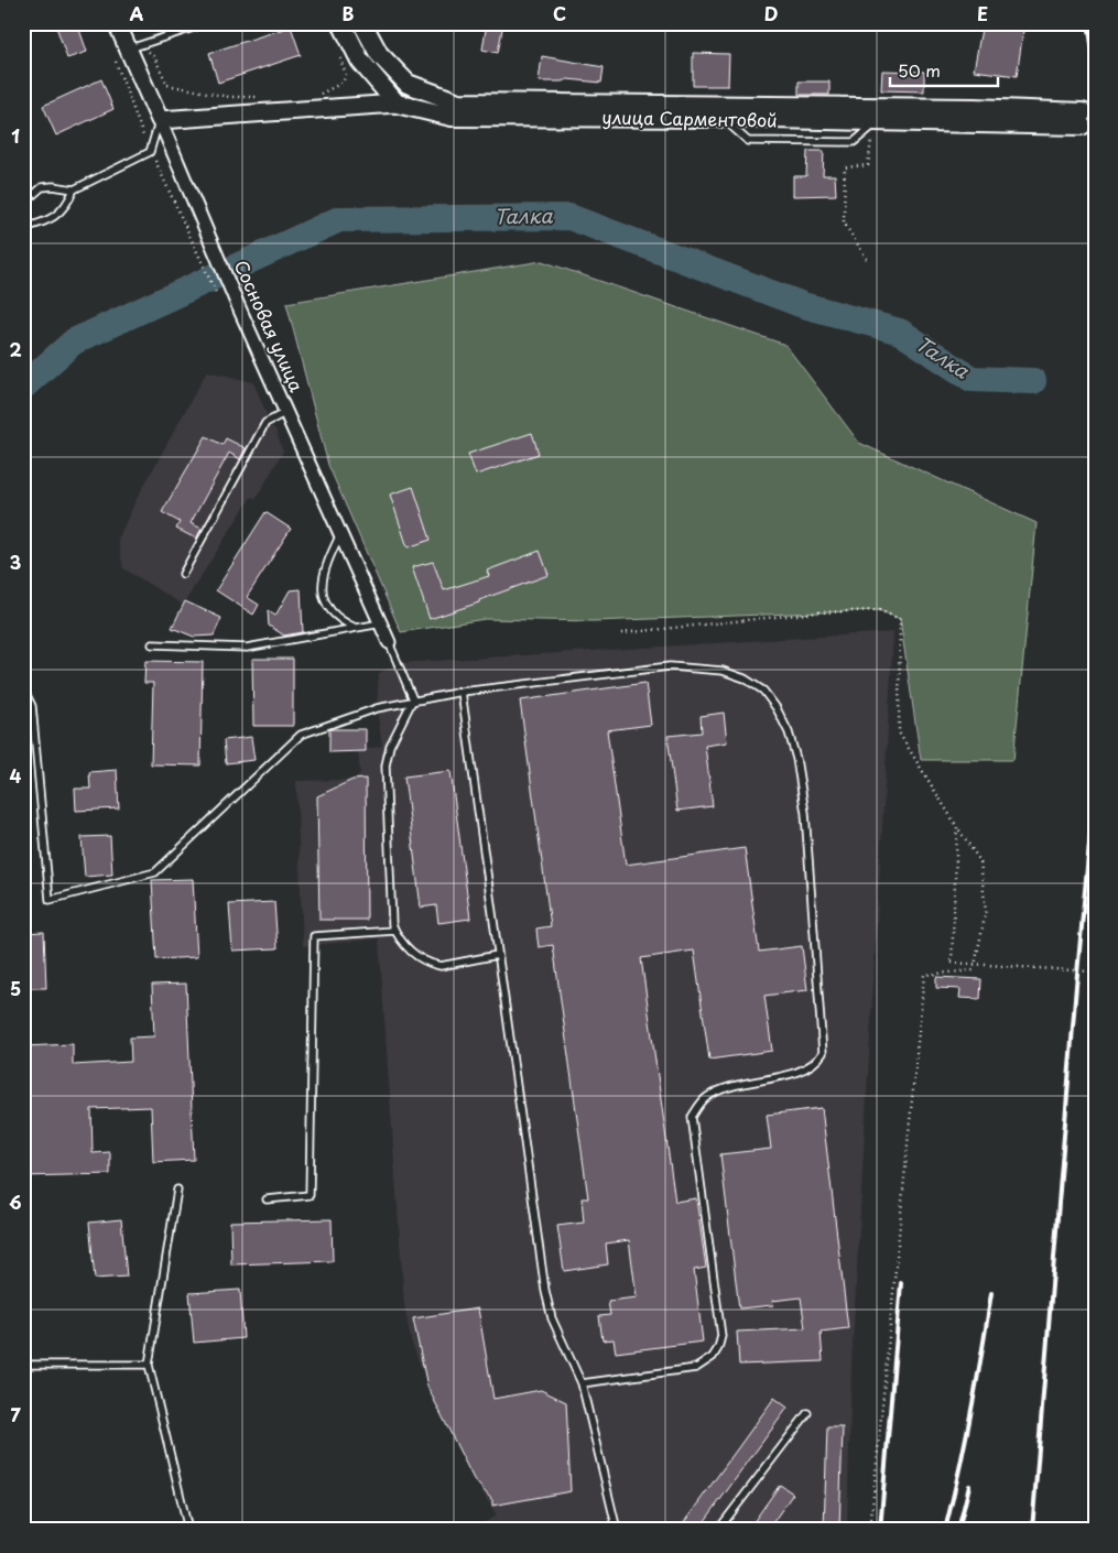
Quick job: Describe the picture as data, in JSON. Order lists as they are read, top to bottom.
{
  "streets": {
    "main road": ["улица Сарментовой"],
    "street": ["Сосновая улица"]
  },
  "water": ["Талка"],
  "scale_bar": "50 m",
  "grid": {
    "columns": [
      "A",
      "B",
      "C",
      "D",
      "E"
    ],
    "rows": [
      "1",
      "2",
      "3",
      "4",
      "5",
      "6",
      "7"
    ]
  }
}
